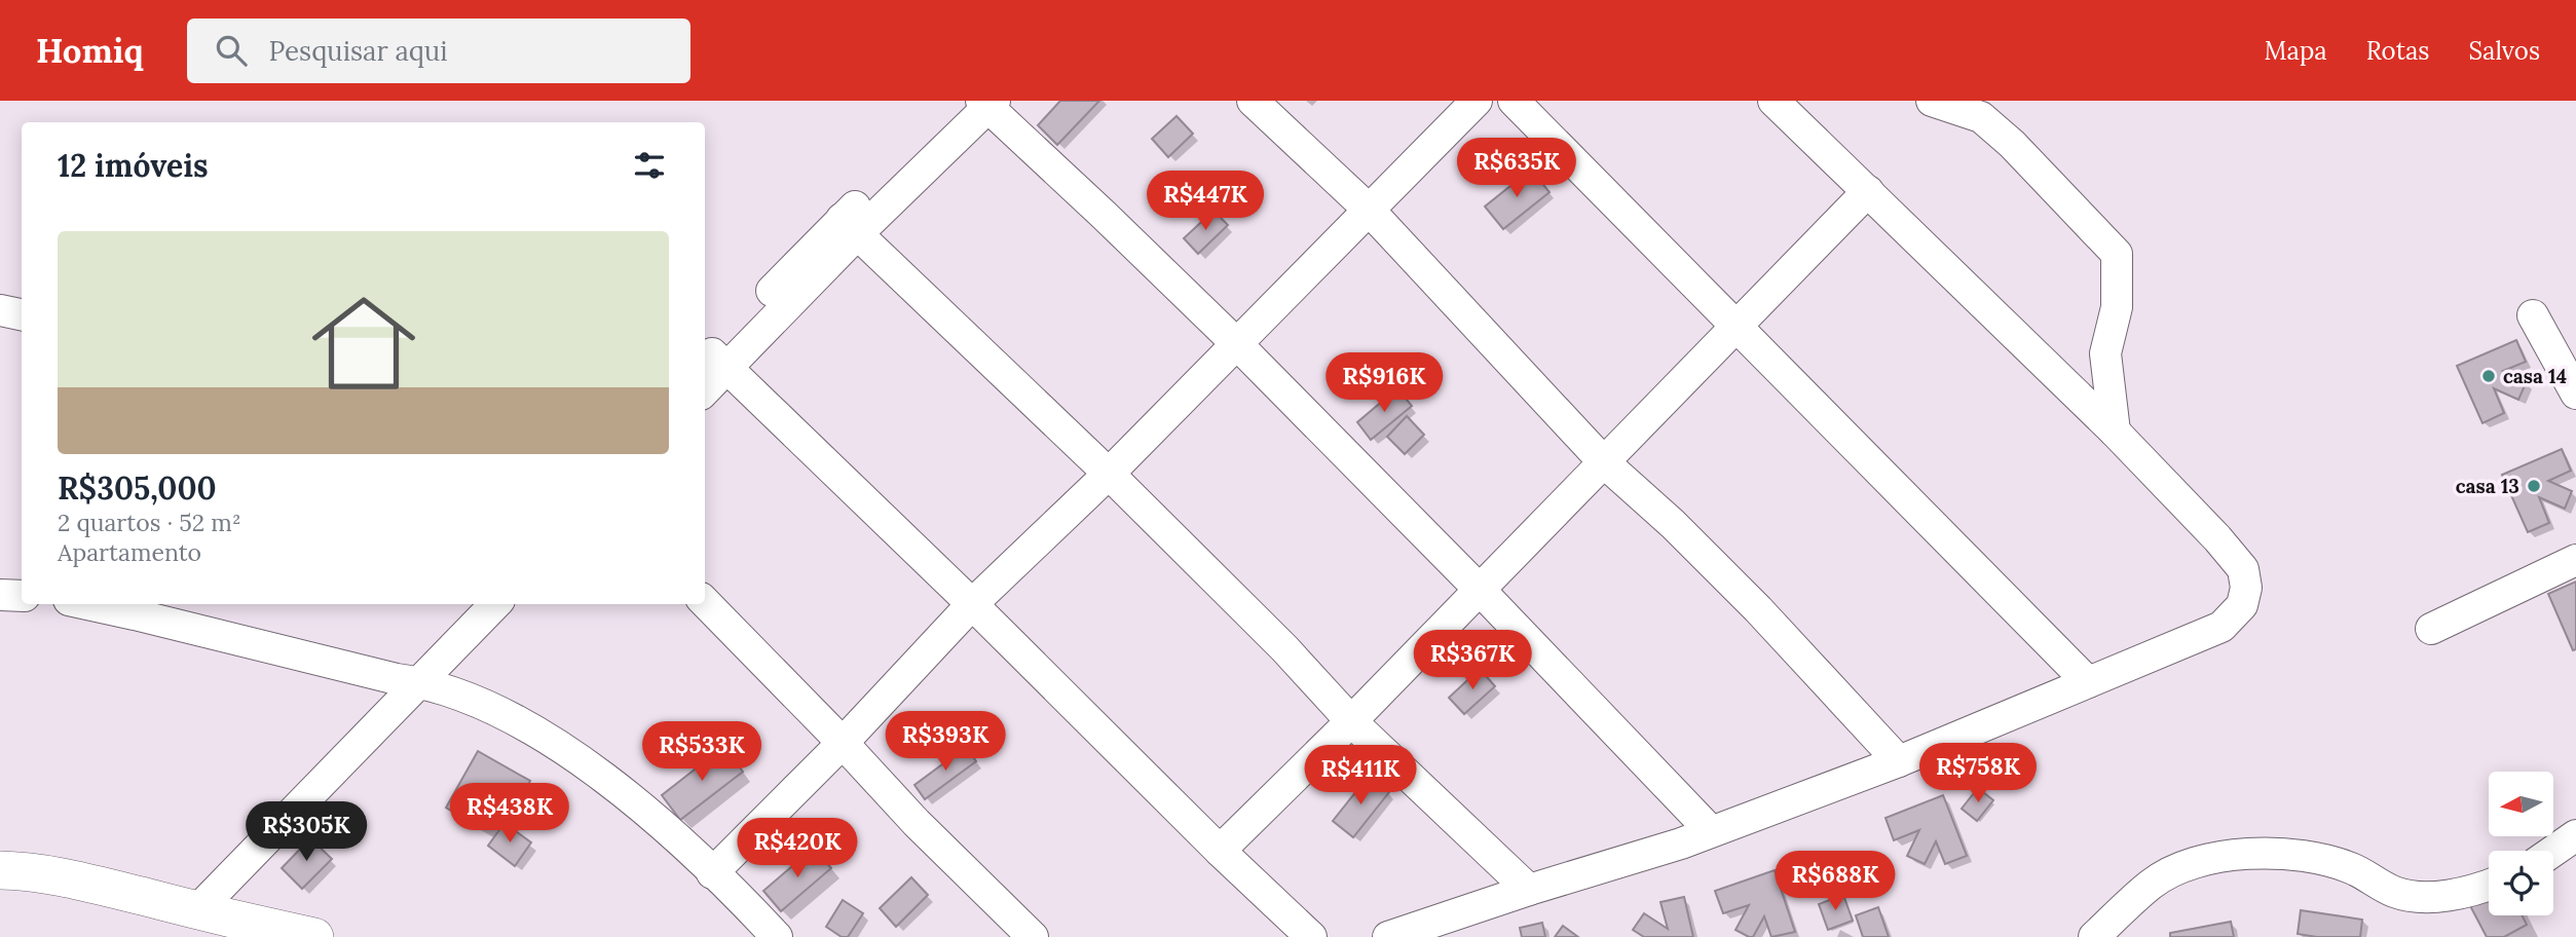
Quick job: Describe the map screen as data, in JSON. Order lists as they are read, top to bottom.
{
  "places": ["casa 14", "casa 13"],
  "north": "left",
  "page": {
    "header": "Homiq",
    "search": "Pesquisar aqui",
    "nav": ["Mapa", "Rotas", "Salvos"],
    "heading": "12 imóveis",
    "price": [
      "R$635K",
      "R$447K",
      "R$916K",
      "R$367K",
      "R$393K",
      "R$533K",
      "R$758K",
      "R$411K",
      "R$438K",
      "R$305K",
      "R$420K",
      "R$688K"
    ],
    "list": [
      {
        "name": "R$305,000",
        "note": "2 quartos · 52 m² · Apartamento"
      }
    ]
  }
}
